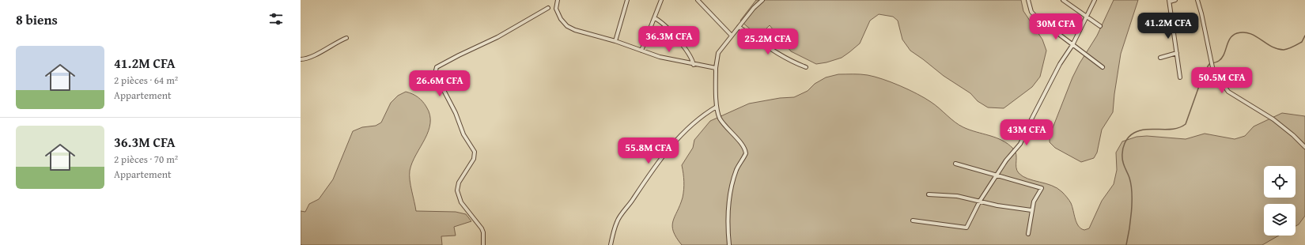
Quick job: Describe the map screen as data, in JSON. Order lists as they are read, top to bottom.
{
  "page": {
    "heading": "8 biens",
    "price": [
      "41.2M CFA",
      "30M CFA",
      "36.3M CFA",
      "25.2M CFA",
      "50.5M CFA",
      "26.6M CFA",
      "43M CFA",
      "55.8M CFA"
    ],
    "list": [
      {
        "name": "41.2M CFA",
        "note": "2 pièces · 64 m² · Appartement"
      },
      {
        "name": "36.3M CFA",
        "note": "2 pièces · 70 m² · Appartement"
      }
    ]
  }
}
